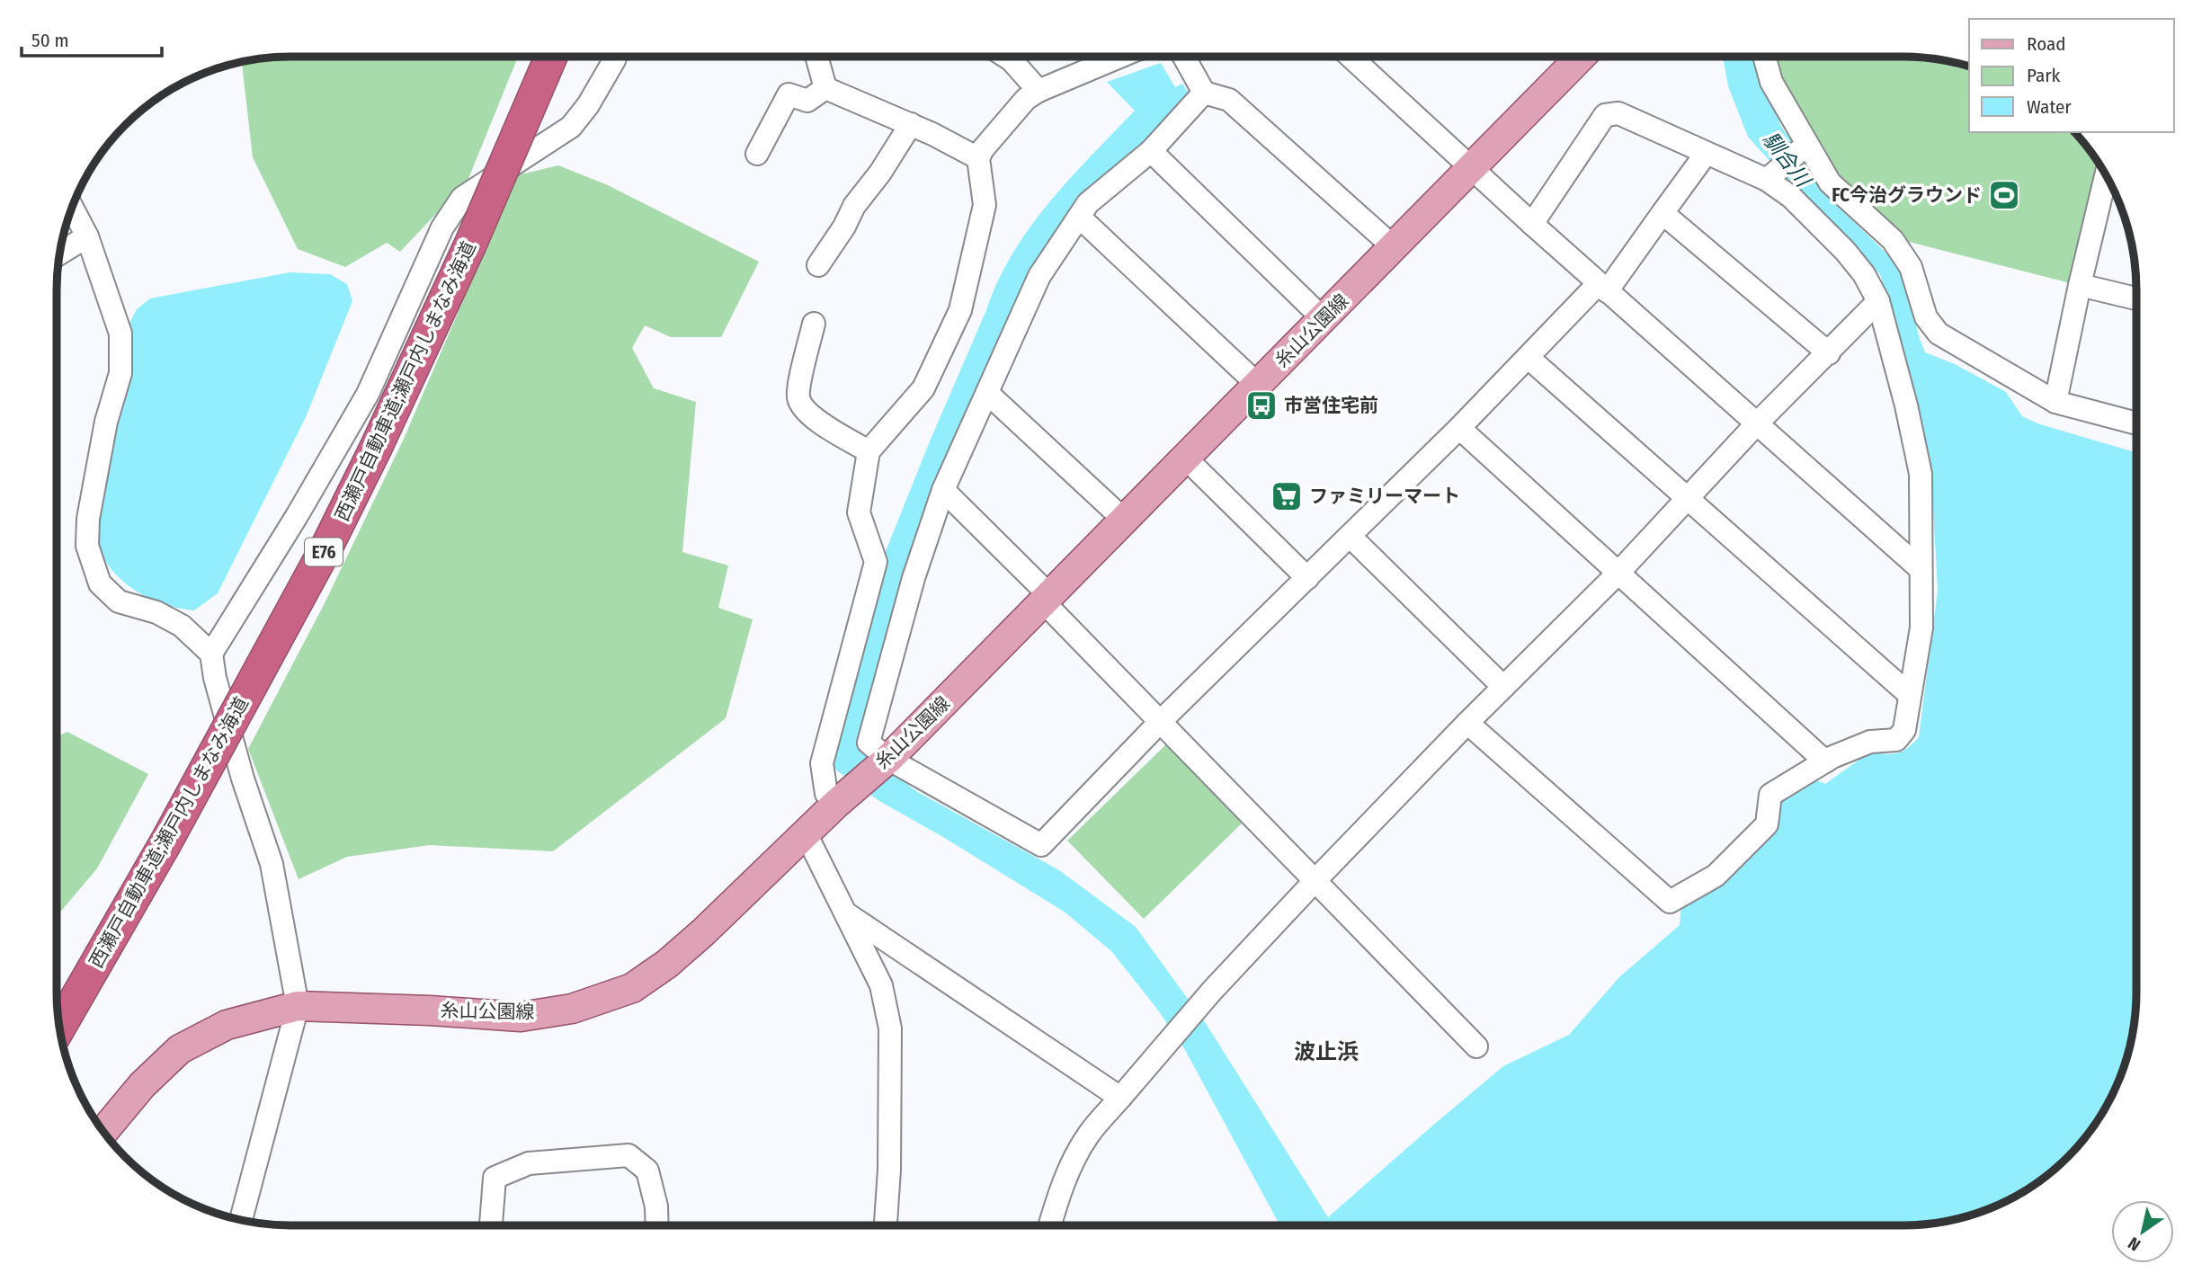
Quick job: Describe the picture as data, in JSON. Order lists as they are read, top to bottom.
{
  "streets": {
    "highway": ["西瀬戸自動車道;瀬戸内しまなみ海道", "E76"],
    "main road": ["糸山公園線"]
  },
  "districts": ["波止浜"],
  "water": ["馴合川"],
  "places": {
    "sports": ["FC今治グラウンド"],
    "bus stop": ["市営住宅前"],
    "supermarket": ["ファミリーマート"]
  },
  "legend": ["Road", "Park", "Water"],
  "scale_bar": "50 m",
  "north": "bottom left"
}
